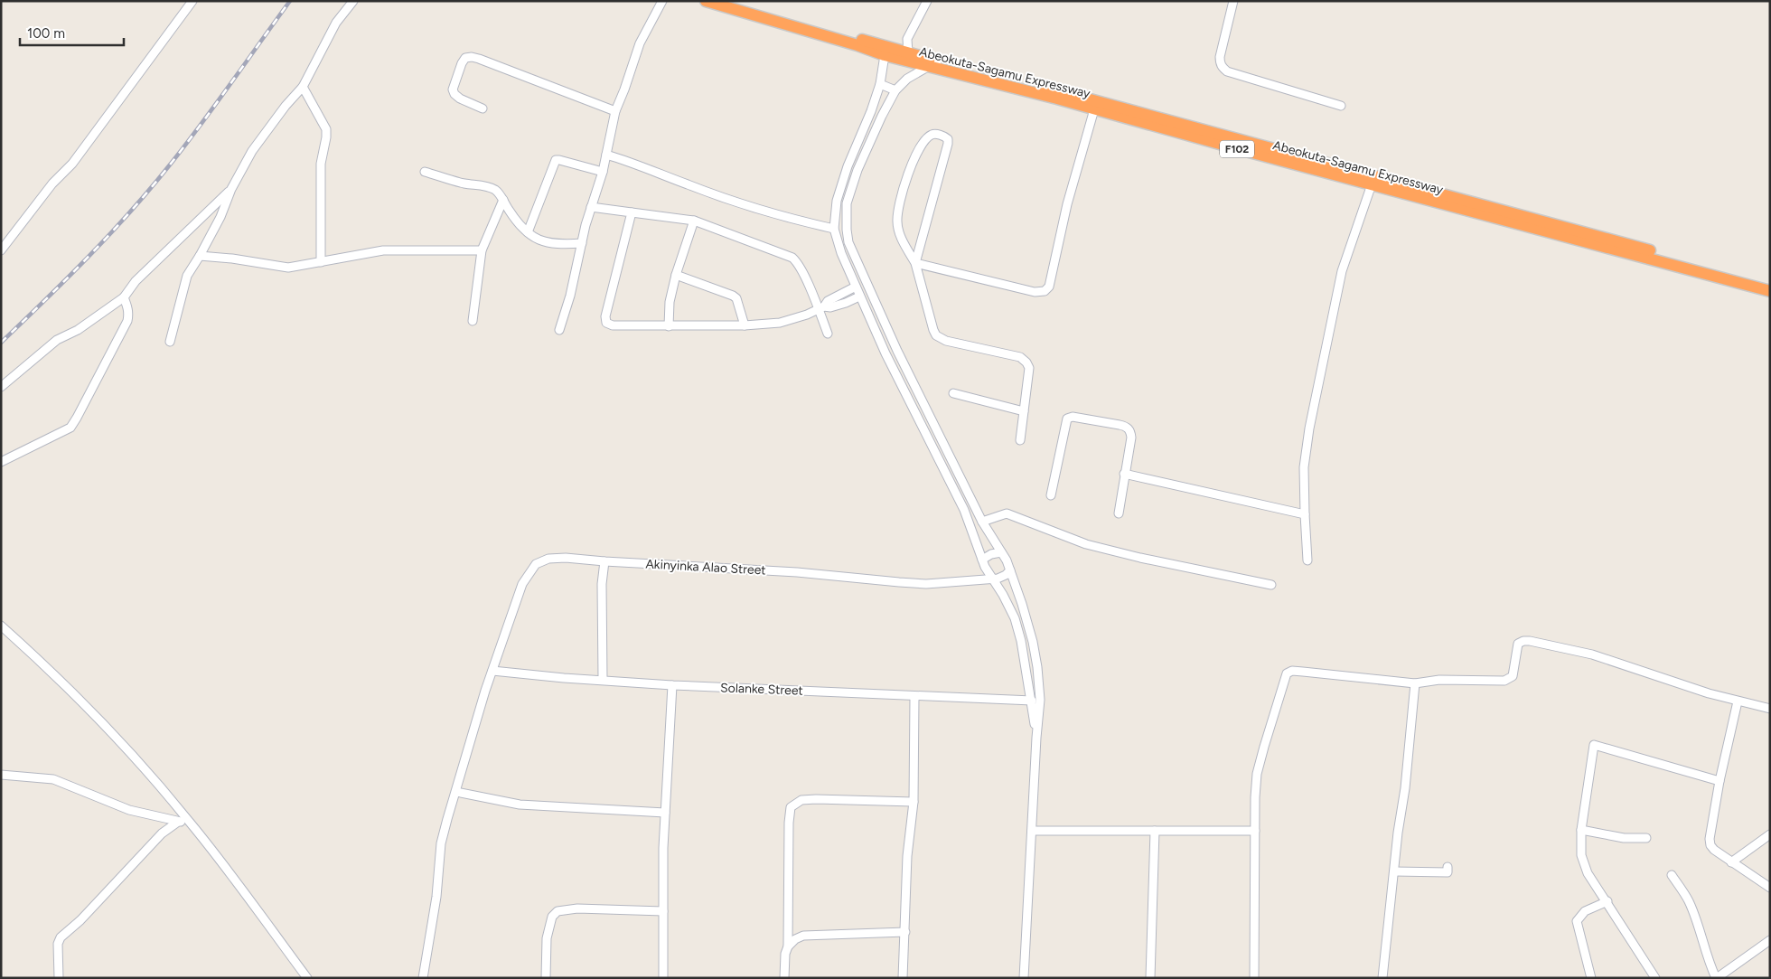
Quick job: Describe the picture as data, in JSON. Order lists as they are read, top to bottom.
{
  "streets": {
    "highway": ["Abeokuta-Sagamu Expressway", "F102"],
    "street": ["Akinyinka Alao Street", "Solanke Street"]
  },
  "crossings": [
    ["Akinyinka Alao Street", "Solanke Street"]
  ],
  "scale_bar": "100 m"
}
